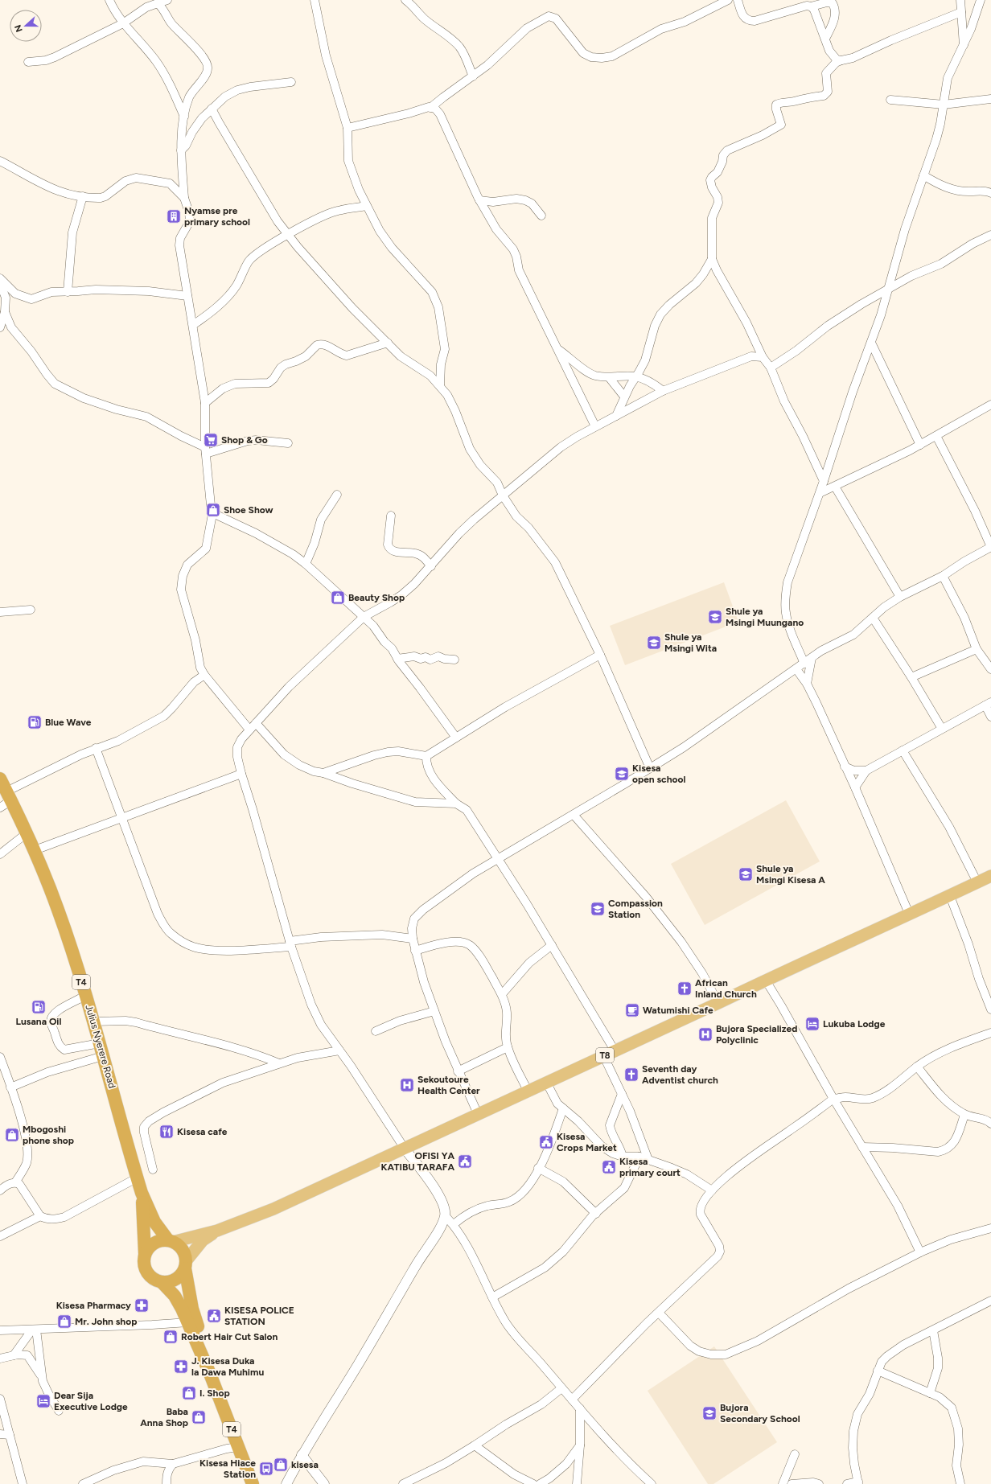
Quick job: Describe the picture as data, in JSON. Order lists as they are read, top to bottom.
{
  "streets": {
    "highway": ["T4", "Julius Nyerere Road"],
    "main road": ["T8"]
  },
  "crossings": [
    ["Julius Nyerere Road", "T8"]
  ],
  "places": {
    "building": ["Nyamse pre primary school"],
    "supermarket": ["Shop & Go"],
    "shop": [
      "Shoe Show",
      "Beauty Shop",
      "Mbogoshi phone shop",
      "Mr. John shop",
      "Robert Hair Cut Salon",
      "I. Shop",
      "Baba Anna Shop",
      "kisesa"
    ],
    "school or university": [
      "Shule ya Msingi Muungano",
      "Shule ya Msingi Wita",
      "Kisesa open school",
      "Shule ya Msingi Kisesa A",
      "Compassion Station",
      "Bujora Secondary School"
    ],
    "fuel station": ["Blue Wave", "Lusana Oil"],
    "church": ["African Inland Church", "Seventh day Adventist church"],
    "cafe": ["Watumishi Cafe"],
    "hotel": ["Lukuba Lodge", "Dear Sija Executive Lodge"],
    "hospital": ["Bujora Specialized Polyclinic", "Sekoutoure Health Center"],
    "restaurant": ["Kisesa cafe"],
    "public building": [
      "Kisesa Crops Market",
      "OFISI YA KATIBU TARAFA",
      "Kisesa primary court",
      "KISESA POLICE STATION"
    ],
    "pharmacy": ["Kisesa Pharmacy", "J. Kisesa Duka la Dawa Muhimu"],
    "bus stop": ["Kisesa Hiace Station"]
  },
  "north": "left"
}
